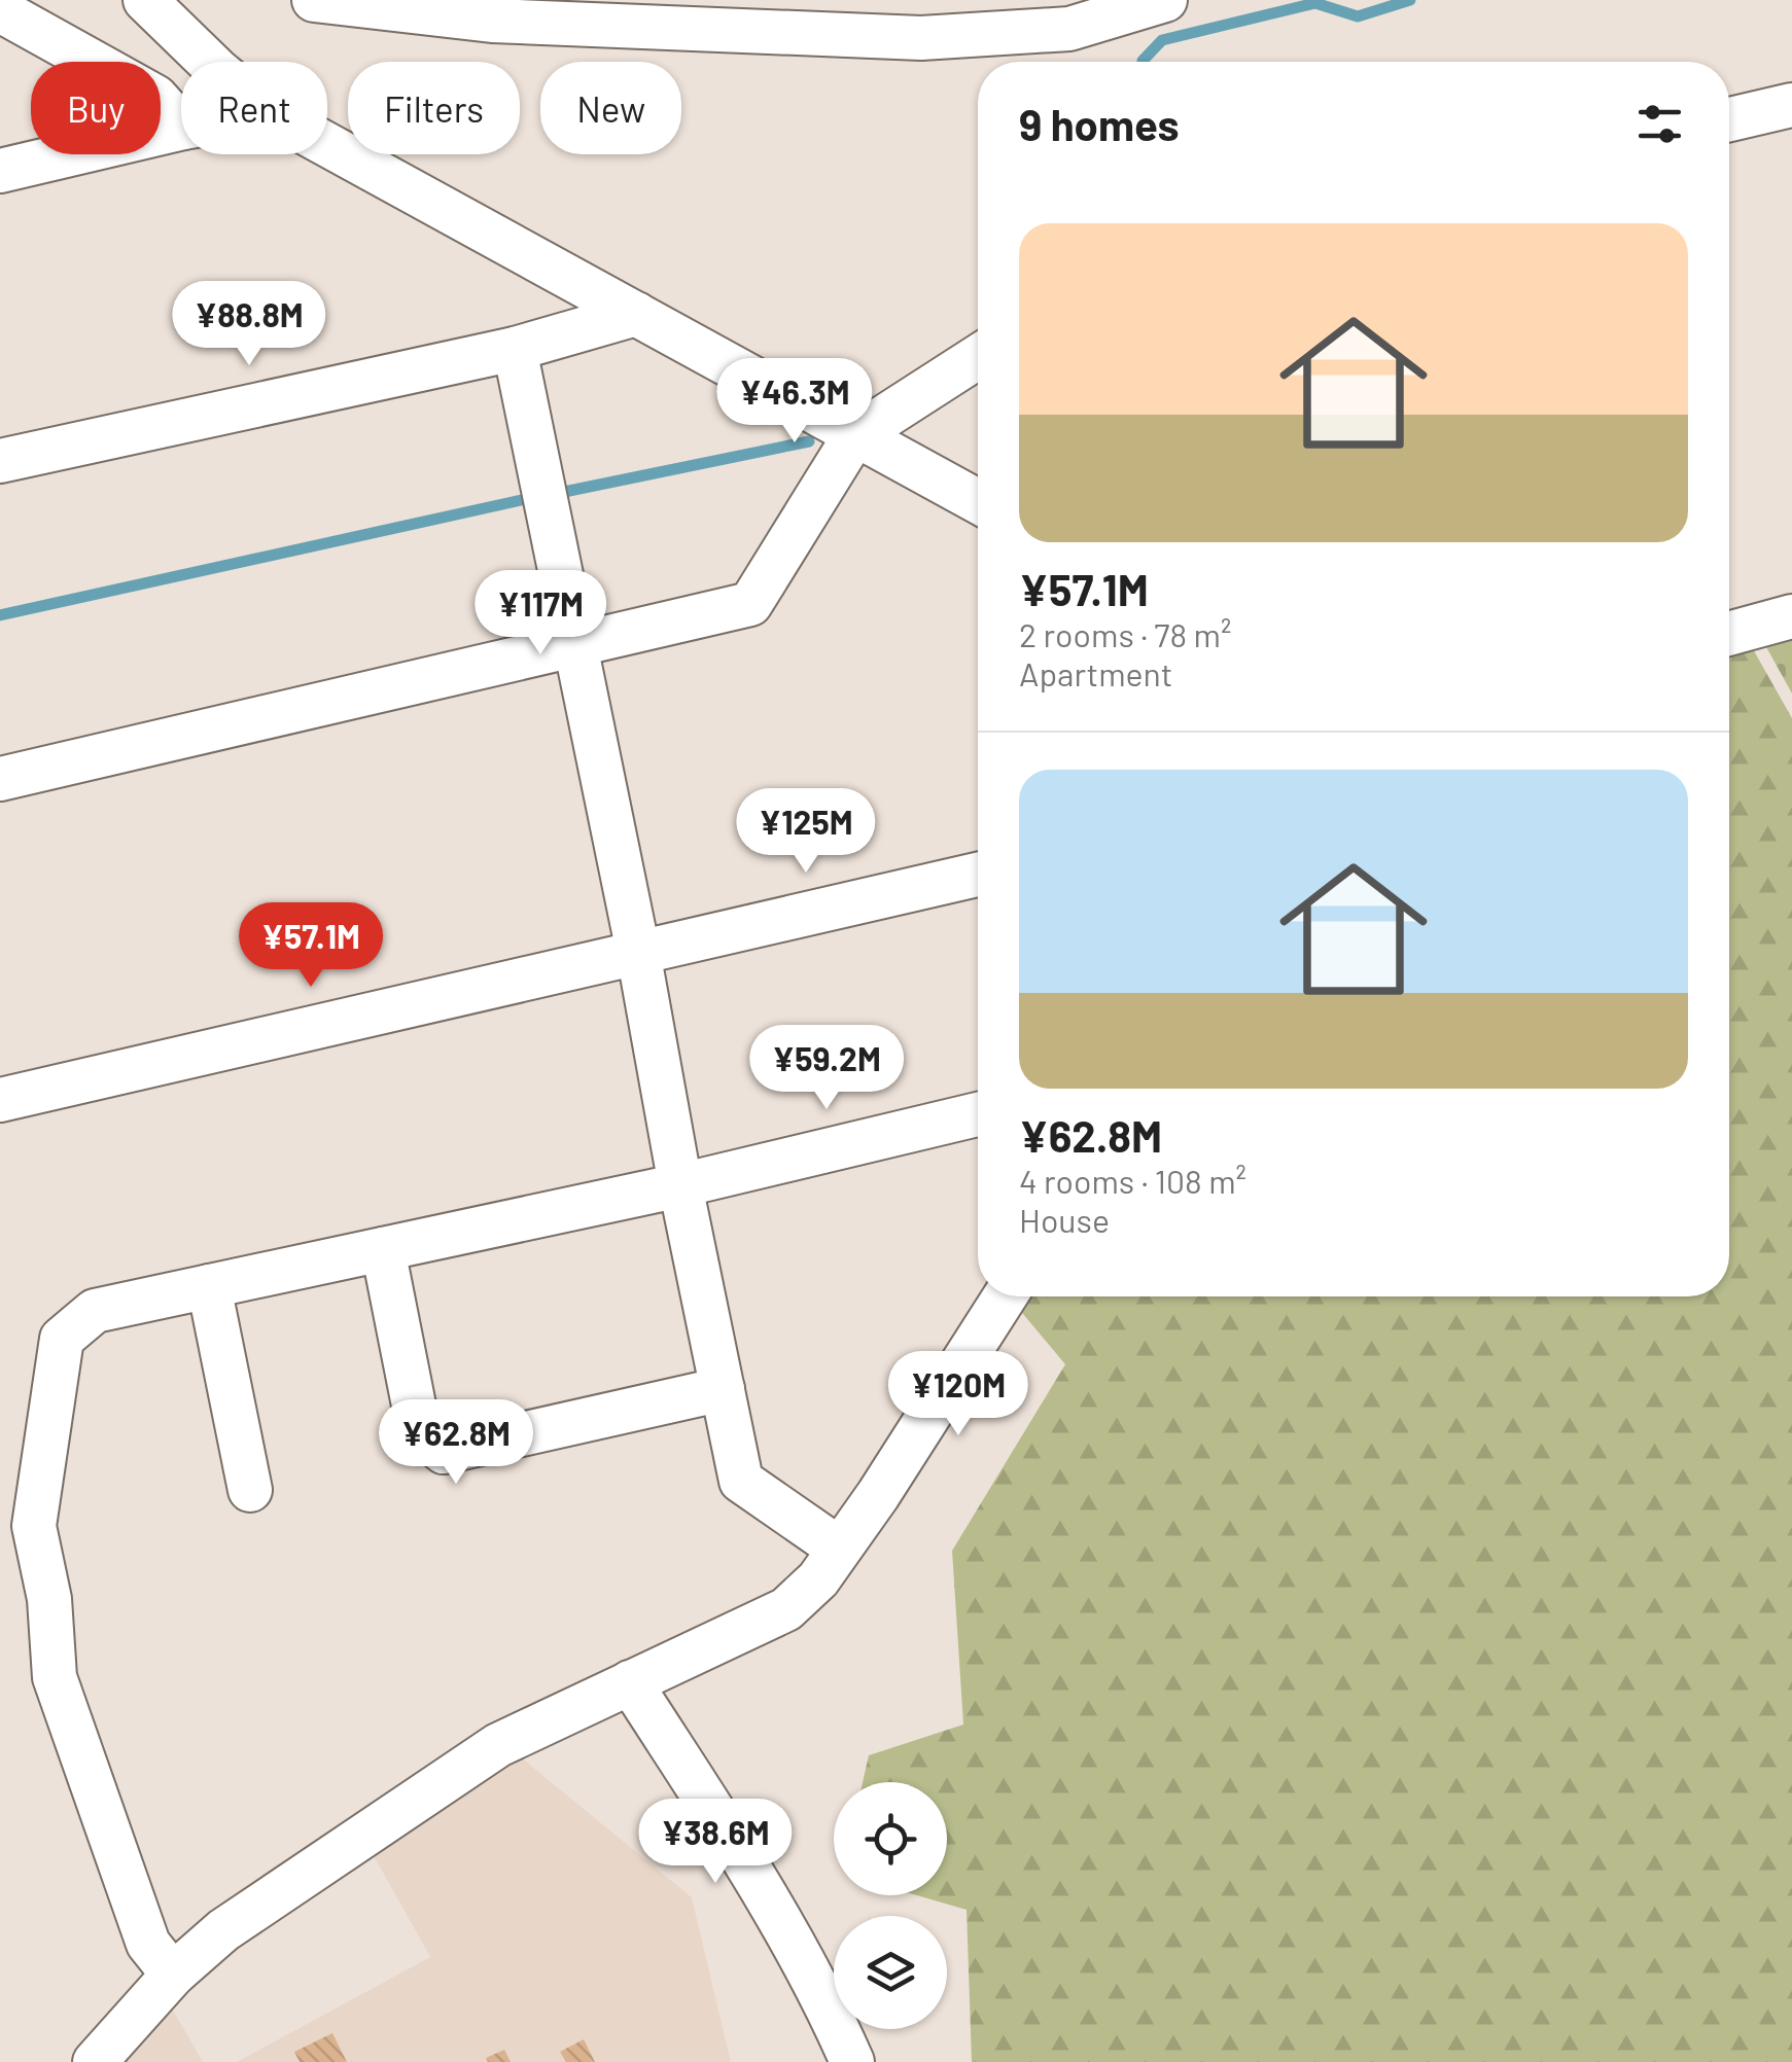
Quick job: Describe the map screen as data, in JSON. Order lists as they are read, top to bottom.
{
  "page": {
    "chip": [
      "Buy",
      "Rent",
      "Filters",
      "New"
    ],
    "heading": "9 homes",
    "list": [
      {
        "name": "¥57.1M",
        "note": "2 rooms · 78 m² · Apartment"
      },
      {
        "name": "¥62.8M",
        "note": "4 rooms · 108 m² · House"
      }
    ],
    "price": [
      "¥88.8M",
      "¥46.3M",
      "¥117M",
      "¥125M",
      "¥57.1M",
      "¥59.2M",
      "¥120M",
      "¥62.8M",
      "¥38.6M"
    ]
  }
}
